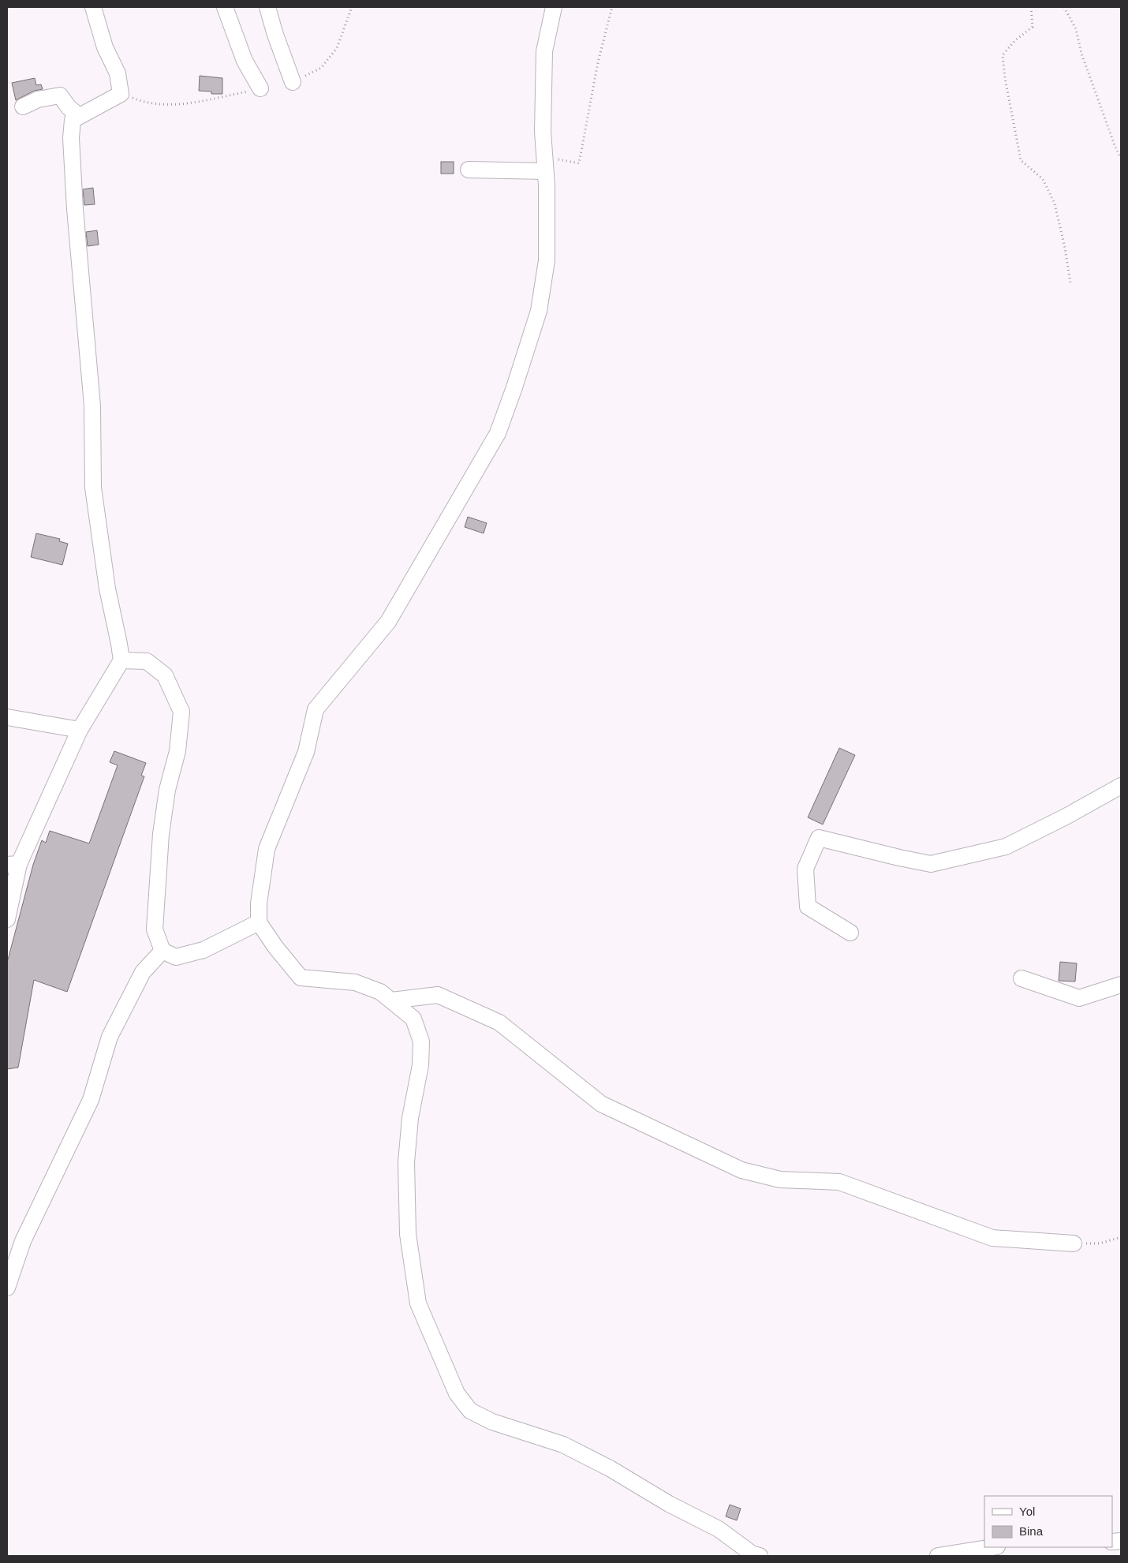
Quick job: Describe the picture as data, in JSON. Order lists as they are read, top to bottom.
{
  "legend": ["Yol", "Bina"]
}
